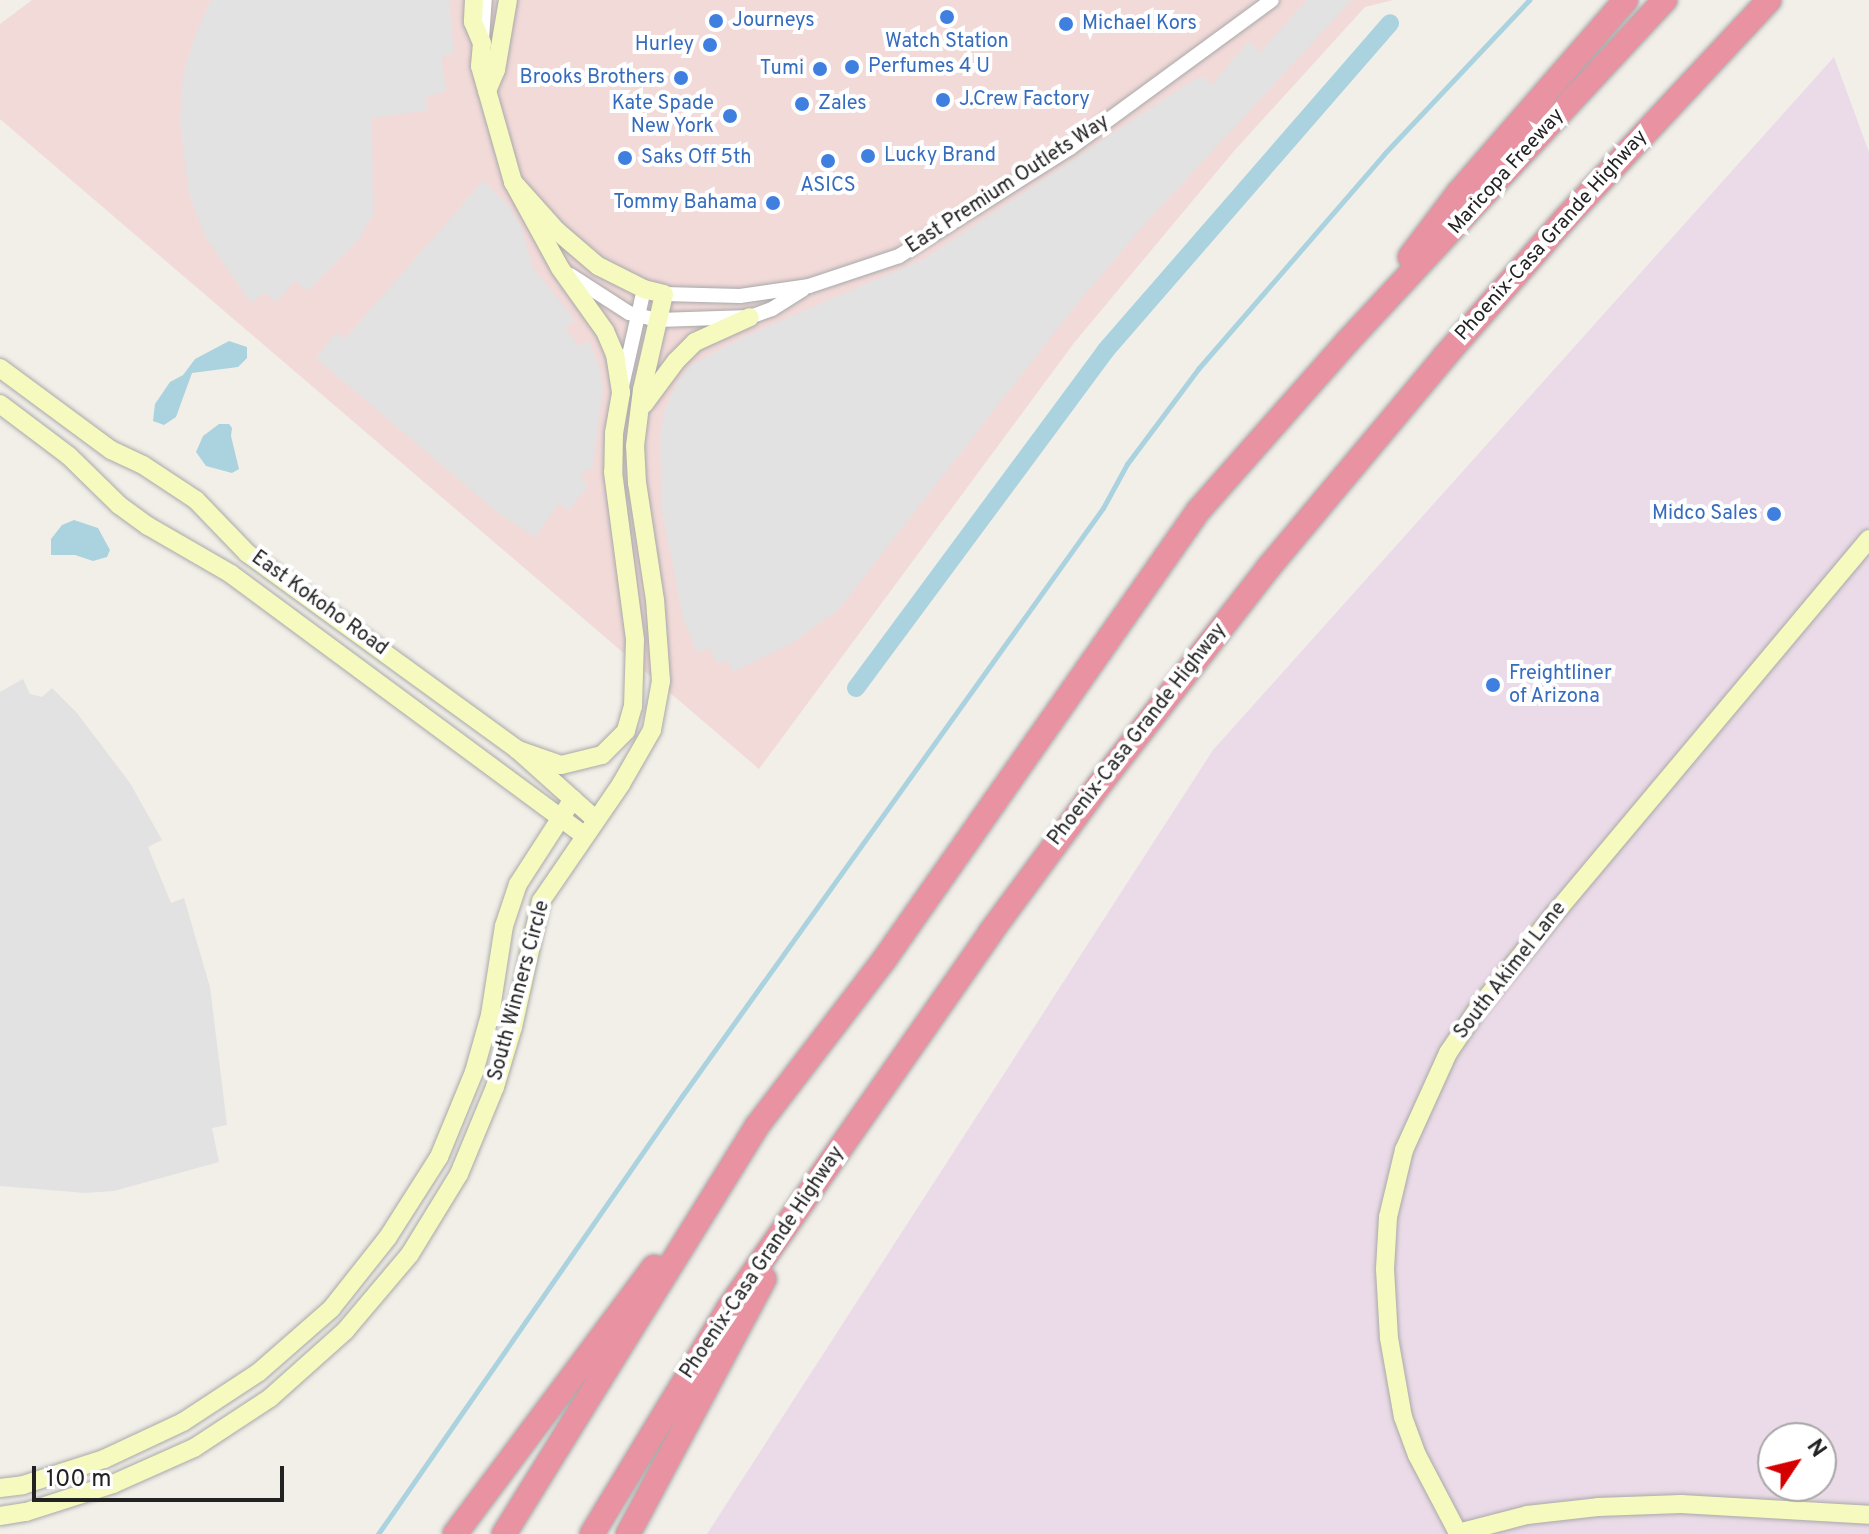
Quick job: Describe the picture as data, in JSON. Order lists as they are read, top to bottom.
{
  "streets": {
    "highway": ["Maricopa Freeway", "Phoenix-Casa Grande Highway"],
    "street": [
      "East Premium Outlets Way",
      "East Kokoho Road",
      "South Akimel Lane",
      "South Winners Circle"
    ]
  },
  "crossings": [
    ["East Premium Outlets Way", "South Winners Circle"],
    ["East Kokoho Road", "South Winners Circle"]
  ],
  "places": [
    "Watch Station",
    "Journeys",
    "Michael Kors",
    "Hurley",
    "Perfumes 4 U",
    "Tumi",
    "Brooks Brothers",
    "J.Crew Factory",
    "Zales",
    "Kate Spade New York",
    "Lucky Brand",
    "Saks Off 5th",
    "ASICS",
    "Tommy Bahama",
    "Midco Sales",
    "Freightliner of Arizona"
  ],
  "scale_bar": "100 m",
  "north": "top right"
}
